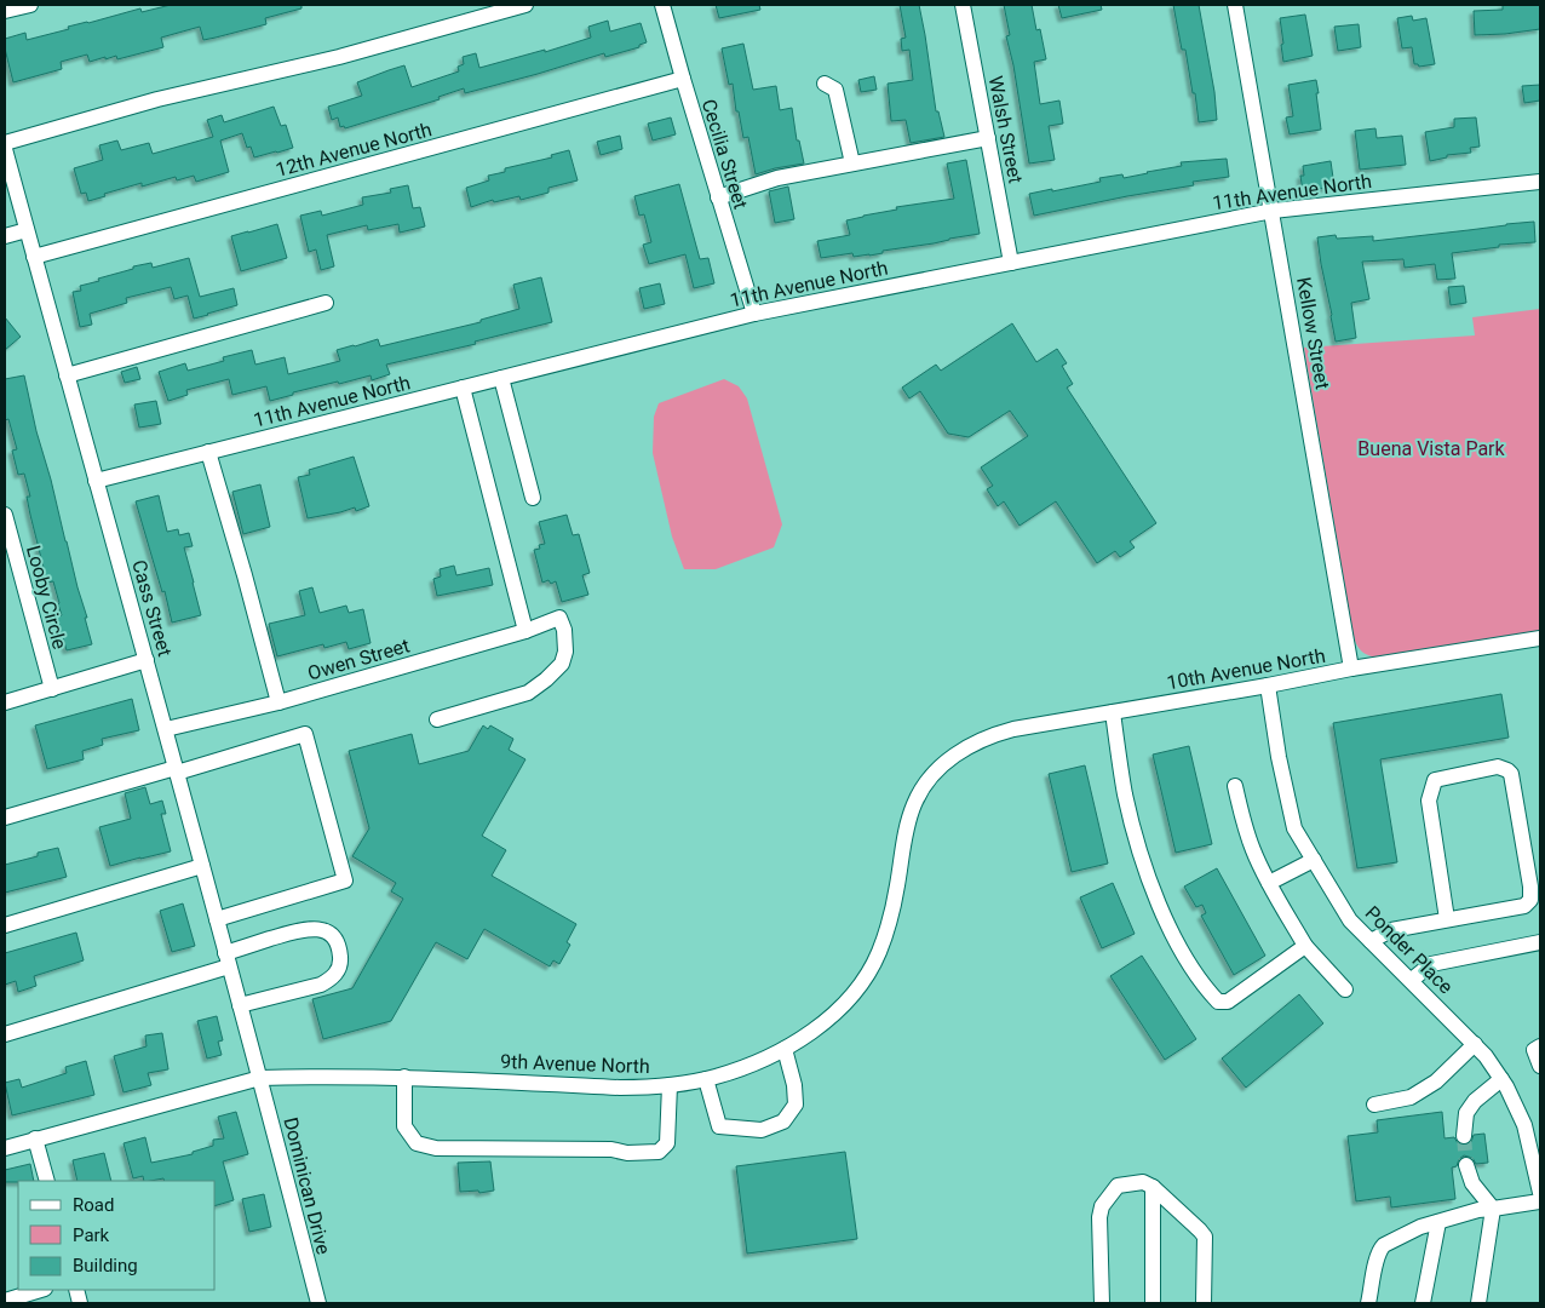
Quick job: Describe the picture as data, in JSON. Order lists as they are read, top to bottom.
{
  "streets": {
    "street": [
      "Walsh Street",
      "12th Avenue North",
      "Cecilia Street",
      "11th Avenue North",
      "Kellow Street",
      "Looby Circle",
      "Cass Street",
      "Owen Street",
      "10th Avenue North",
      "Ponder Place",
      "9th Avenue North",
      "Dominican Drive"
    ]
  },
  "crossings": [
    ["Walsh Street", "11th Avenue North"],
    ["12th Avenue North", "Cecilia Street"],
    ["12th Avenue North", "Cass Street"],
    ["Cecilia Street", "11th Avenue North"],
    ["11th Avenue North", "Kellow Street"],
    ["11th Avenue North", "Cass Street"],
    ["Kellow Street", "10th Avenue North"],
    ["Cass Street", "Owen Street"],
    ["Cass Street", "9th Avenue North"],
    ["Cass Street", "Dominican Drive"],
    ["10th Avenue North", "Ponder Place"],
    ["10th Avenue North", "9th Avenue North"],
    ["9th Avenue North", "Dominican Drive"]
  ],
  "parks": ["Buena Vista Park"],
  "legend": ["Road", "Park", "Building"]
}
